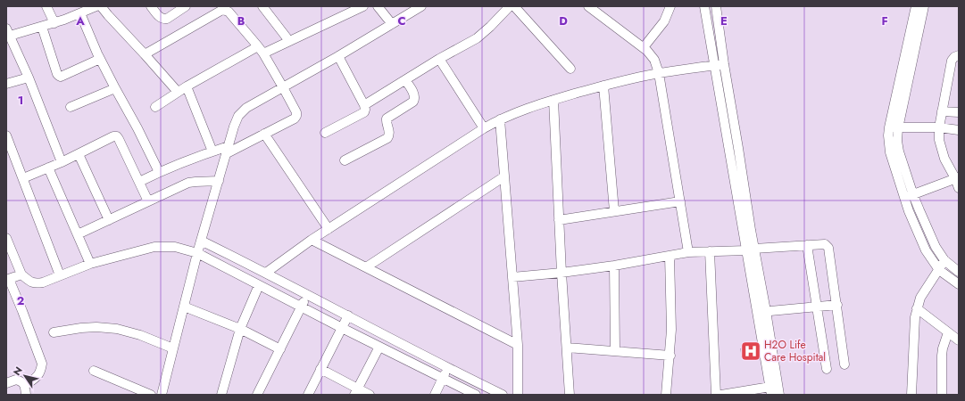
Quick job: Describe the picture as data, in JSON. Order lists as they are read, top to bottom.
{
  "places": {
    "hospital": ["H2O Life Care Hospital"]
  },
  "north": "top left",
  "grid": {
    "columns": [
      "A",
      "B",
      "C",
      "D",
      "E",
      "F"
    ],
    "rows": ["1", "2"]
  }
}
